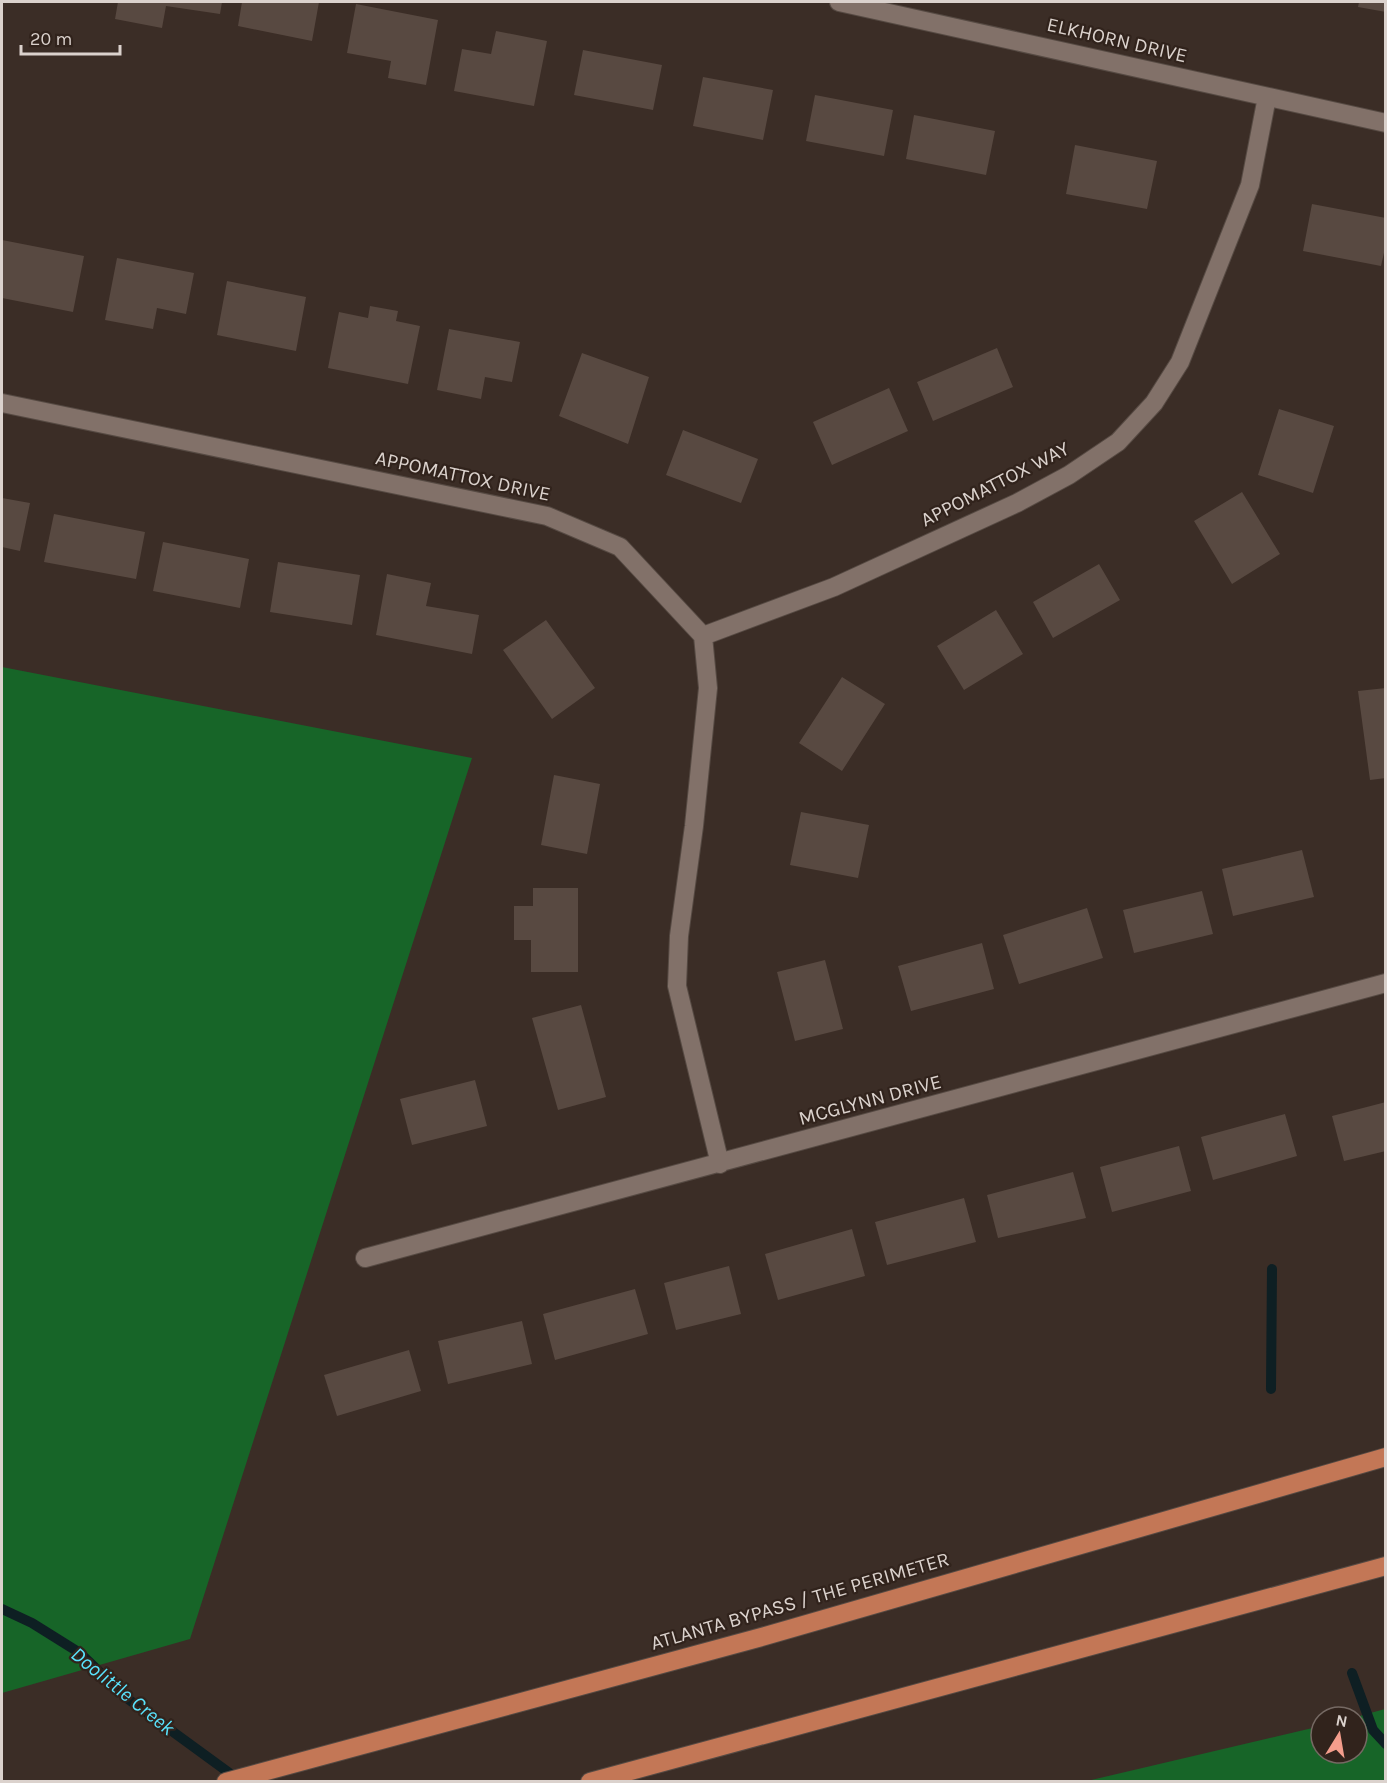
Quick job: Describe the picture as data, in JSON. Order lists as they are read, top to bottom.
{
  "streets": {
    "highway": ["ATLANTA BYPASS / THE PERIMETER"],
    "street": [
      "ELKHORN DRIVE",
      "APPOMATTOX DRIVE",
      "APPOMATTOX WAY",
      "MCGLYNN DRIVE"
    ]
  },
  "crossings": [
    ["ELKHORN DRIVE", "APPOMATTOX WAY"],
    ["APPOMATTOX DRIVE", "APPOMATTOX WAY"]
  ],
  "water": ["Doolittle Creek"],
  "scale_bar": "20 m",
  "north": "top"
}
